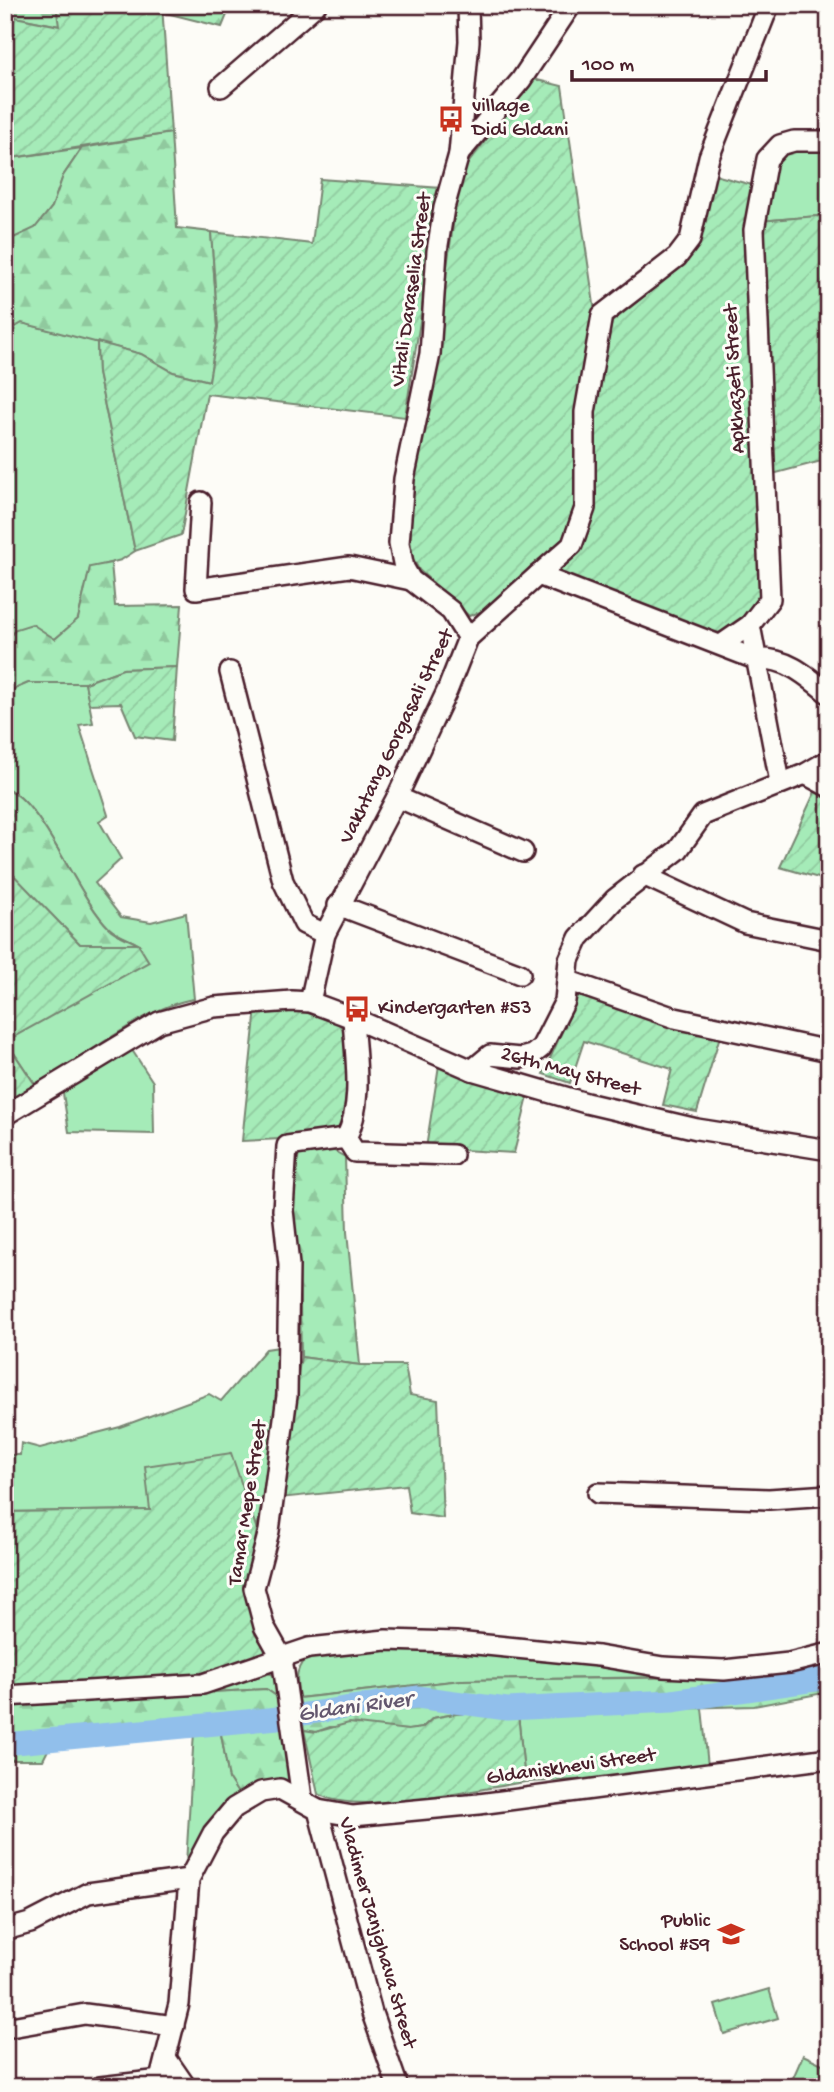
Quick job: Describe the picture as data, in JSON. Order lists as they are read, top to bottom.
{
  "streets": {
    "street": [
      "Vitali Daraselia Street",
      "Apkhazeti Street",
      "Vakhtang Gorgasali Street",
      "26th May Street",
      "Tamar Mepe Street",
      "Gldaniskhevi Street",
      "Vladimer Janjghava Street"
    ]
  },
  "crossings": [
    ["Vakhtang Gorgasali Street", "26th May Street"],
    ["Gldaniskhevi Street", "Vladimer Janjghava Street"]
  ],
  "water": ["Gldani River"],
  "places": {
    "bus stop": ["village Didi Gldani", "Kindergarten #53"],
    "school or university": ["Public School #59"]
  },
  "scale_bar": "100 m"
}
